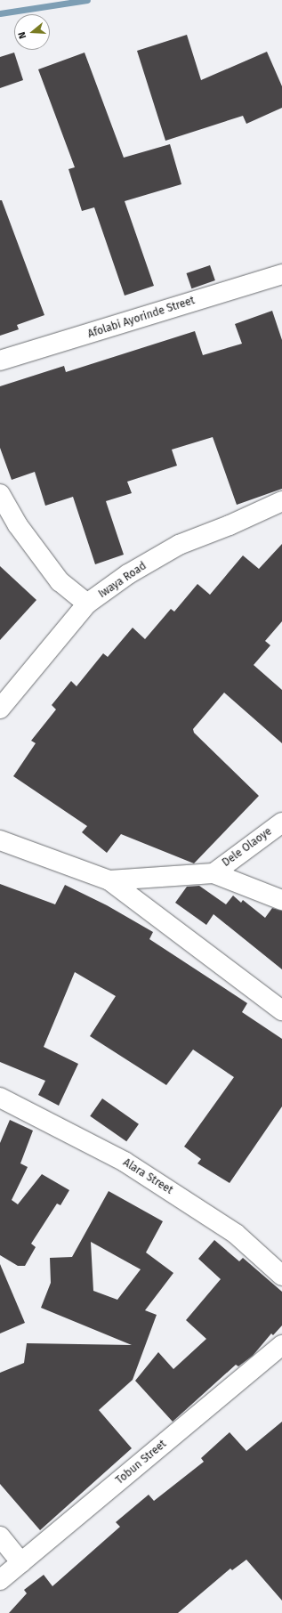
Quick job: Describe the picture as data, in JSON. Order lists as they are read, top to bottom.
{
  "streets": {
    "street": [
      "Afolabi Ayorinde Street",
      "Iwaya Road",
      "Dele Olaoye",
      "Alara Street",
      "Tobun Street"
    ]
  },
  "north": "left"
}
